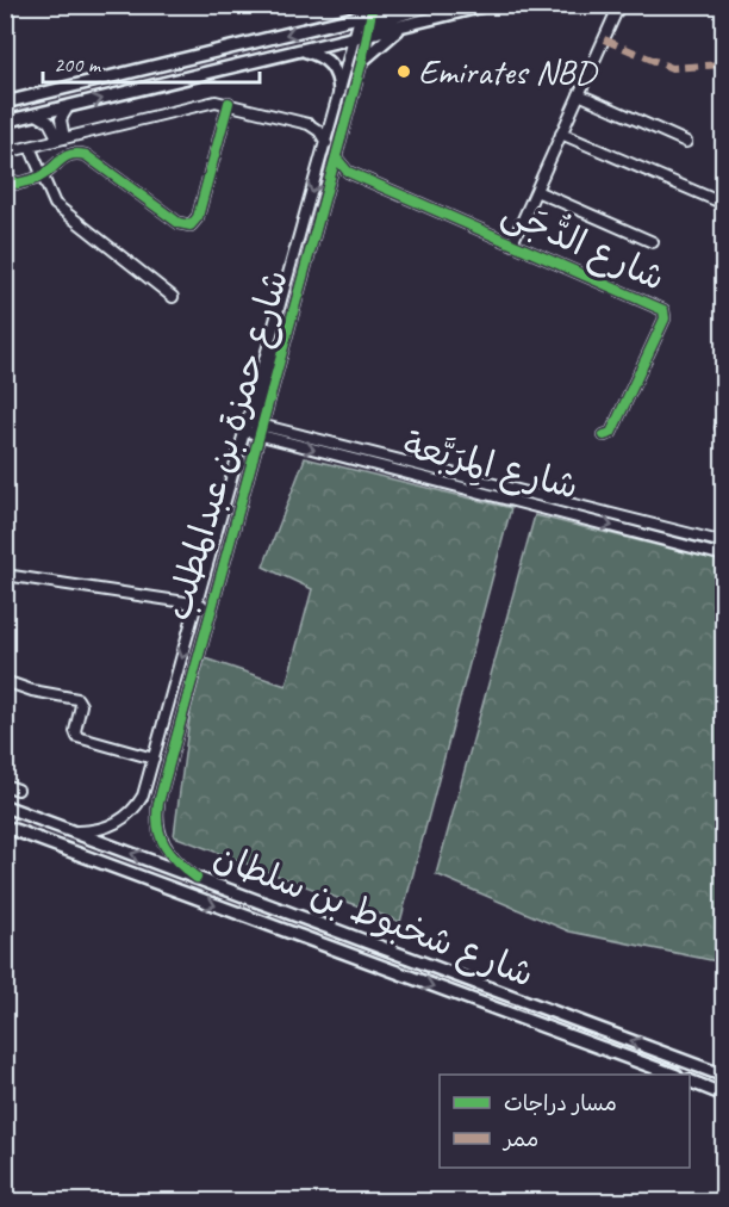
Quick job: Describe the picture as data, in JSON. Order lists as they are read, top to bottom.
{
  "streets": {
    "main road": ["شارع شخبوط بن سلطان"],
    "street": ["شارع الدُّجَى", "شارع حمزة بن عبدالمطلب", "شارع المِرَبَّعة"]
  },
  "crossings": [
    ["شارع الدُّجَى", "شارع حمزة بن عبدالمطلب"],
    ["شارع حمزة بن عبدالمطلب", "شارع المِرَبَّعة"],
    ["شارع حمزة بن عبدالمطلب", "شارع شخبوط بن سلطان"]
  ],
  "places": ["Emirates NBD"],
  "legend": ["مسار دراجات", "ممر"],
  "scale_bar": "200 m"
}
